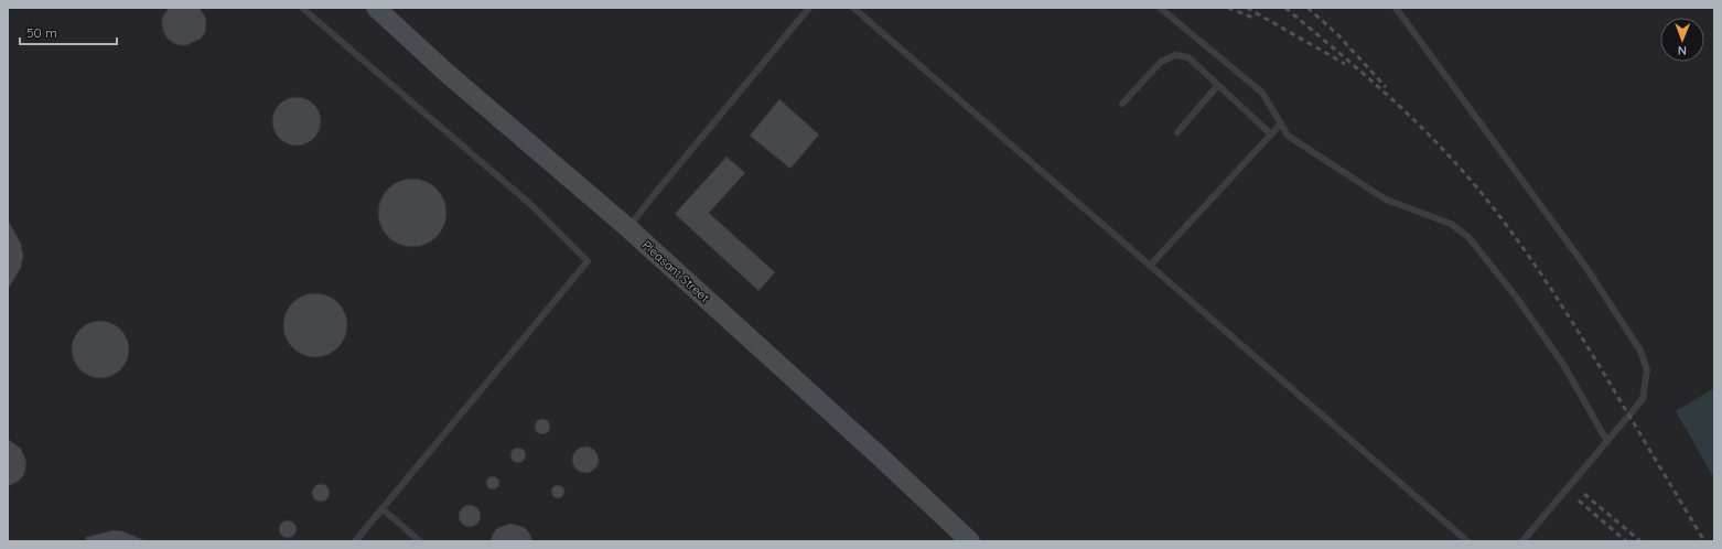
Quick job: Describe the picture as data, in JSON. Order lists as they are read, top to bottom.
{
  "streets": {
    "main road": ["Pleasant Street"]
  },
  "scale_bar": "50 m",
  "north": "bottom"
}
